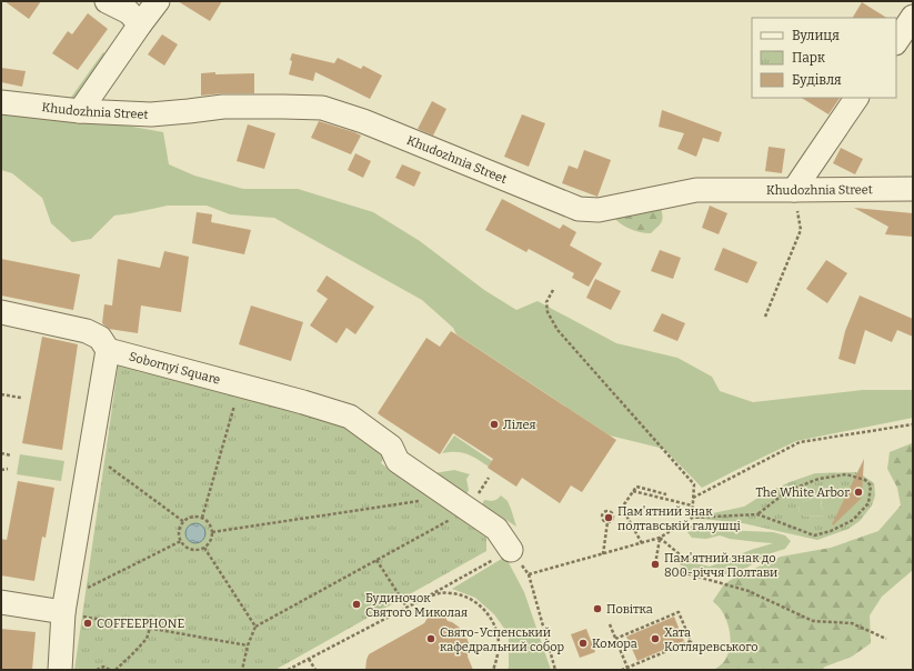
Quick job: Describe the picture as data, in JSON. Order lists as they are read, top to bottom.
{
  "streets": {
    "street": ["Khudozhnia Street", "Sobornyi Square"]
  },
  "places": [
    "Лілея",
    "The White Arbor",
    "Пам'ятний знак полтавській галушці",
    "Пам'ятний знак до 800-річчя Полтави",
    "Будиночок Святого Миколая",
    "Повітка",
    "COFFEEPHONE",
    "Свято-Успенський кафедральний собор",
    "Хата Котляревського",
    "Комора"
  ],
  "legend": ["Вулиця", "Парк", "Будівля"]
}
